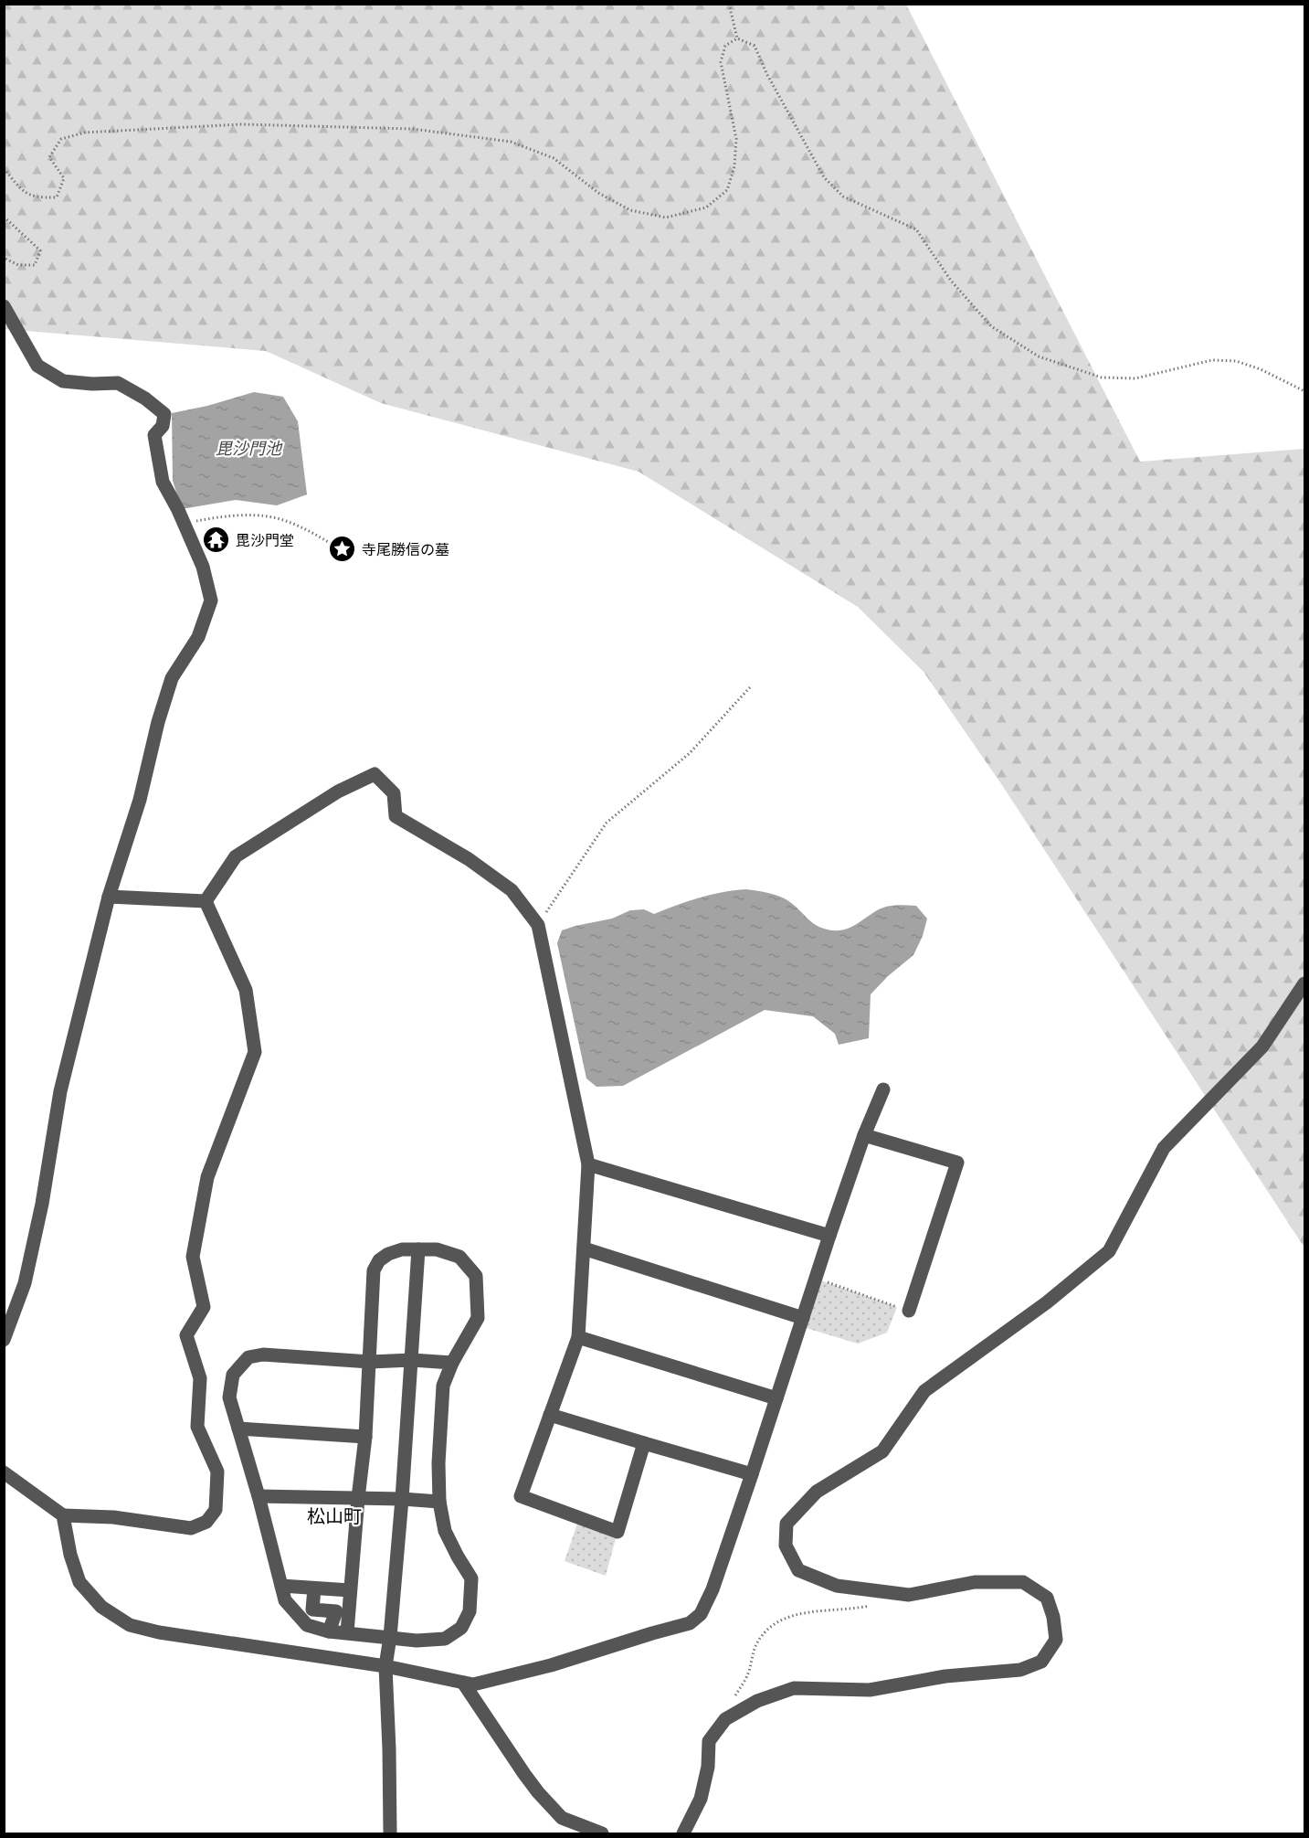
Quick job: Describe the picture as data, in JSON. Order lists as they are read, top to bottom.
{
  "districts": ["松山町"],
  "water": ["毘沙門池"],
  "places": {
    "temple": ["毘沙門堂"],
    "place": ["寺尾勝信の墓"]
  }
}
